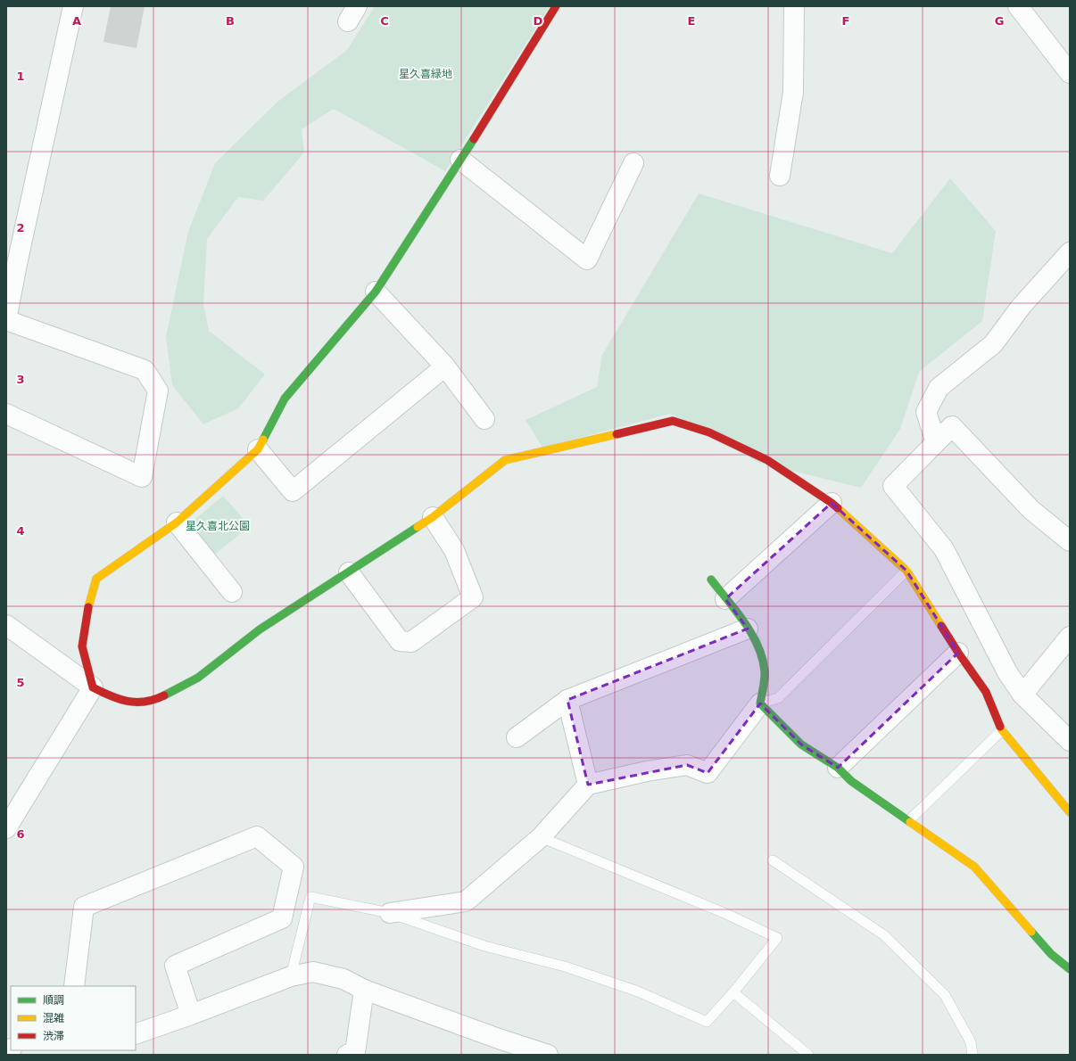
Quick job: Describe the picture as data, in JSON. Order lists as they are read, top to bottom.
{
  "parks": ["星久喜緑地", "星久喜北公園"],
  "legend": ["順調", "混雑", "渋滞"],
  "grid": {
    "columns": [
      "A",
      "B",
      "C",
      "D",
      "E",
      "F",
      "G"
    ],
    "rows": [
      "1",
      "2",
      "3",
      "4",
      "5",
      "6"
    ]
  }
}
